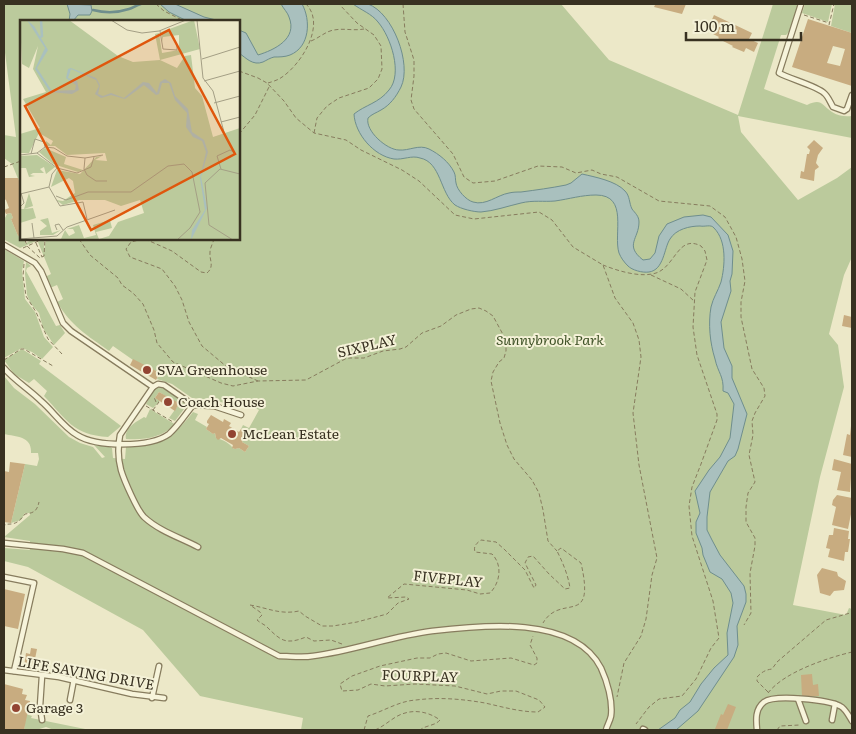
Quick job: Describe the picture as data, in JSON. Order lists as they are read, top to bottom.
{
  "streets": {
    "lane": ["LIFE SAVING DRIVE"],
    "path": ["SIXPLAY", "FIVEPLAY", "FOURPLAY"]
  },
  "crossings": [
    ["SIXPLAY", "FIVEPLAY"]
  ],
  "parks": ["Sunnybrook Park"],
  "places": [
    "SVA Greenhouse",
    "Coach House",
    "McLean Estate",
    "Garage 3"
  ],
  "scale_bar": "100 m"
}
